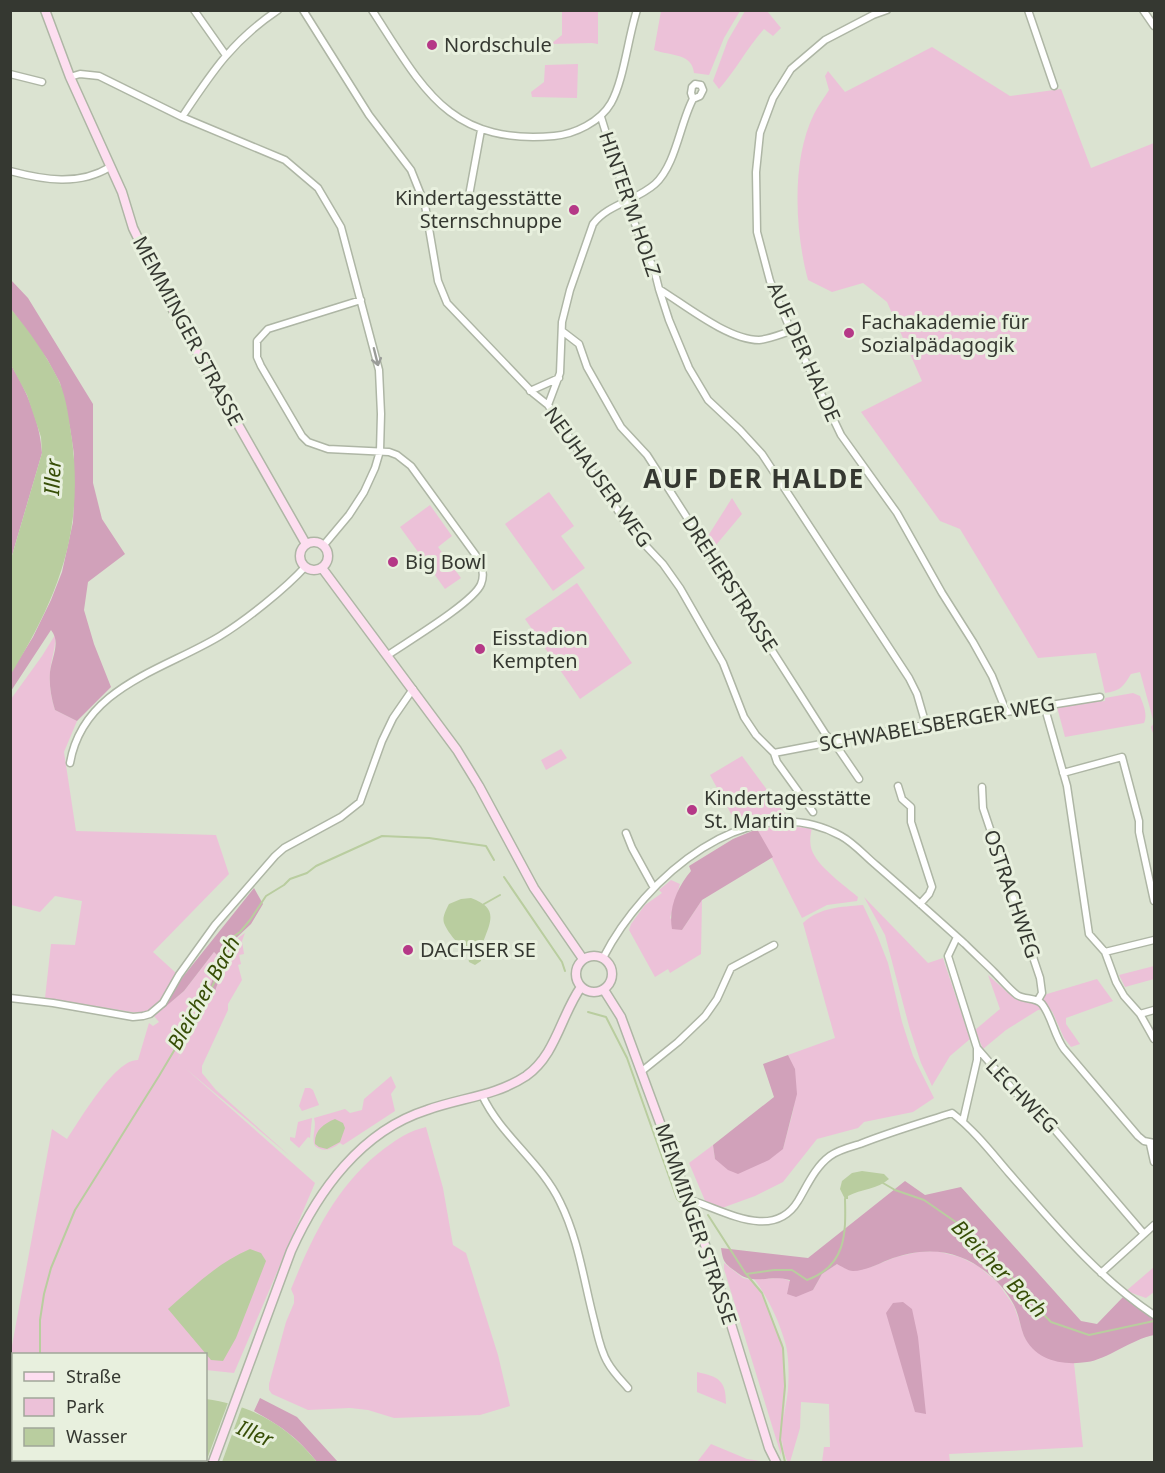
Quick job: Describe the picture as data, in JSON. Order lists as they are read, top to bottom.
{
  "streets": {
    "main road": ["MEMMINGER STRASSE"],
    "street": [
      "HINTER'M HOLZ",
      "AUF DER HALDE",
      "NEUHAUSER WEG",
      "DREHERSTRASSE",
      "SCHWABELSBERGER WEG",
      "OSTRACHWEG",
      "LECHWEG"
    ]
  },
  "crossings": [
    ["HINTER'M HOLZ", "AUF DER HALDE"],
    ["AUF DER HALDE", "SCHWABELSBERGER WEG"],
    ["NEUHAUSER WEG", "SCHWABELSBERGER WEG"],
    ["DREHERSTRASSE", "SCHWABELSBERGER WEG"]
  ],
  "districts": ["AUF DER HALDE"],
  "water": ["Iller", "Bleicher Bach"],
  "places": [
    "Nordschule",
    "Kindertagesstätte Sternschnuppe",
    "Fachakademie für Sozialpädagogik",
    "Big Bowl",
    "Eisstadion Kempten",
    "Kindertagesstätte St. Martin",
    "DACHSER SE"
  ],
  "legend": ["Straße", "Park", "Wasser"]
}
